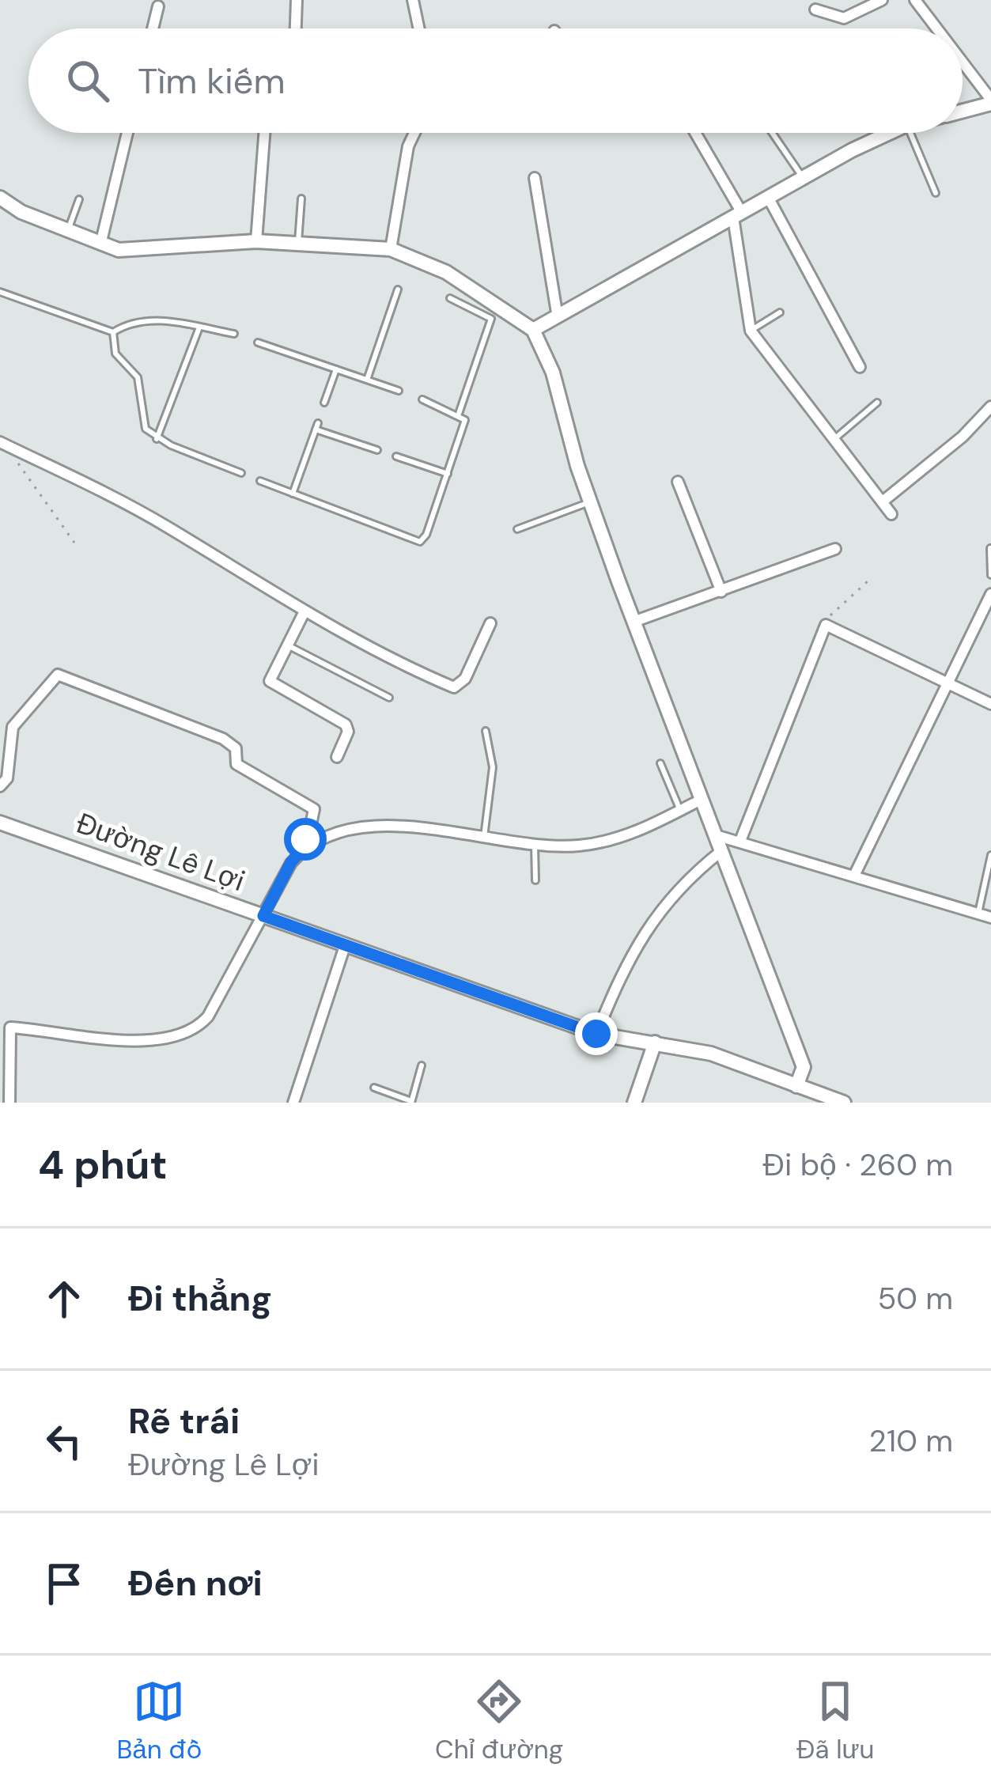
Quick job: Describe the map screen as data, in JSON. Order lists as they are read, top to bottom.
{
  "streets": {
    "street": ["Đường Lê Lợi"]
  },
  "page": {
    "search": "Tìm kiếm",
    "heading": ["4 phút", "Đi bộ · 260 m"],
    "list": [
      ["Đi thẳng", "50 m"],
      ["Rẽ trái", "Đường Lê Lợi", "210 m"],
      "Đến nơi"
    ],
    "nav": ["Bản đồ", "Chỉ đường", "Đã lưu"]
  }
}
